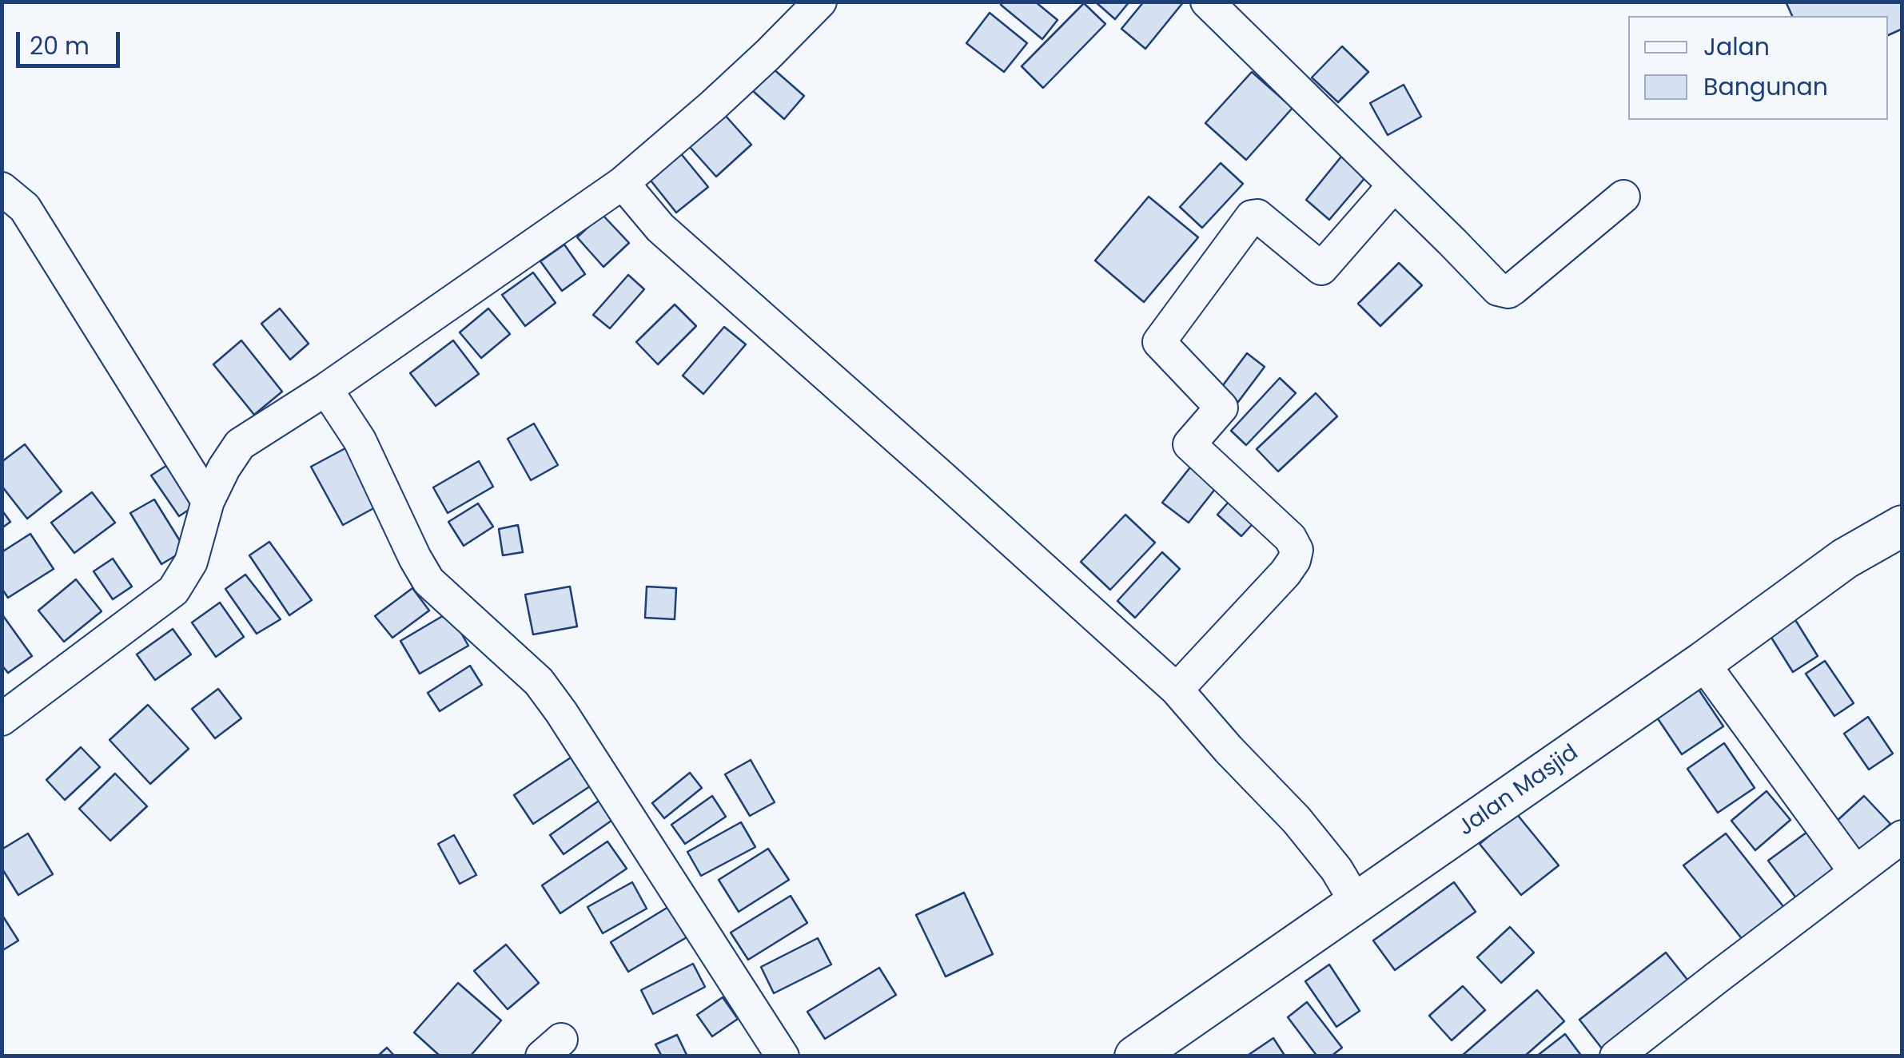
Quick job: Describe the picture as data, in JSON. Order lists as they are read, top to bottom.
{
  "streets": {
    "street": ["Jalan Masjid"]
  },
  "legend": ["Jalan", "Bangunan"],
  "scale_bar": "20 m"
}
